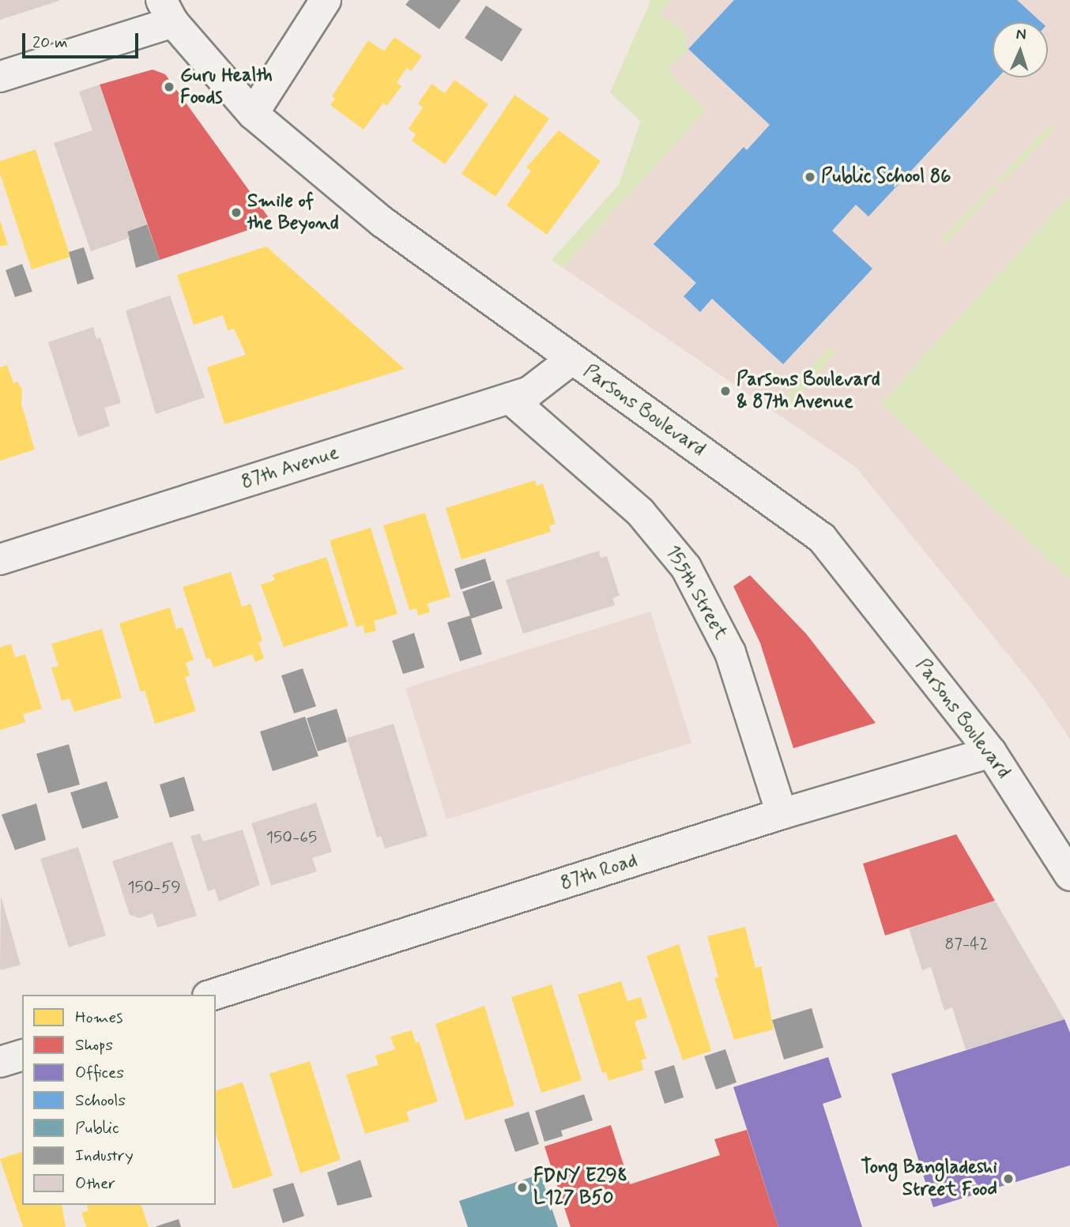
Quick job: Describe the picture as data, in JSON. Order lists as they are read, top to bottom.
{
  "streets": {
    "street": [
      "Parsons Boulevard",
      "87th Avenue",
      "155th Street",
      "87th Road"
    ]
  },
  "crossings": [
    ["Parsons Boulevard", "87th Avenue"],
    ["Parsons Boulevard", "87th Road"],
    ["87th Avenue", "155th Street"],
    ["155th Street", "87th Road"]
  ],
  "places": [
    "Guru Health Foods",
    "Public School 86",
    "Smile of the Beyond",
    "Parsons Boulevard & 87th Avenue",
    "Tong Bangladeshi Street Food",
    "FDNY E298 L127 B50"
  ],
  "house_numbers": ["150-65", "150-59", "87-42"],
  "legend": [
    "Homes",
    "Shops",
    "Offices",
    "Schools",
    "Public",
    "Industry",
    "Other"
  ],
  "scale_bar": "20 m",
  "north": "top"
}
